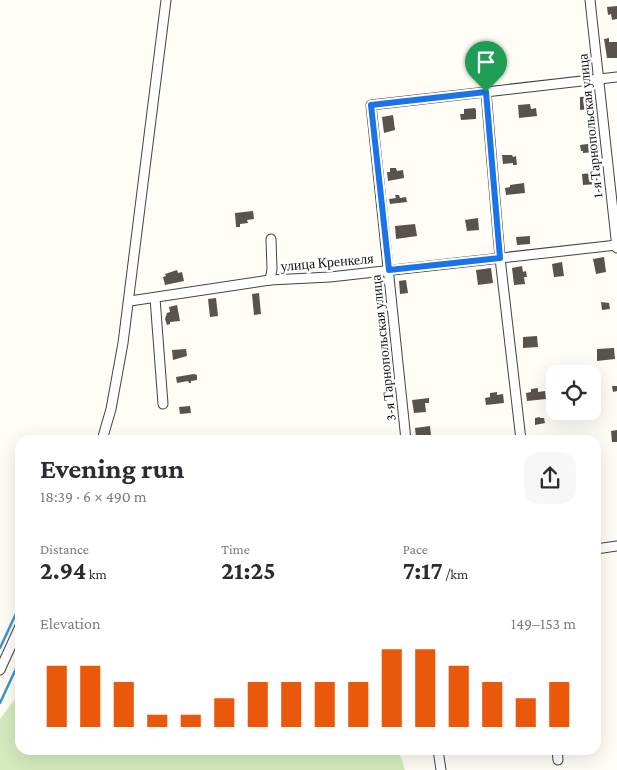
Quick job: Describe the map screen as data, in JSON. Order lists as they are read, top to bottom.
{
  "streets": {
    "street": ["1-я Тарнопольская улица", "улица Кренкеля", "3-я Тарнопольская улица"]
  },
  "crossings": [
    ["1-я Тарнопольская улица", "улица Кренкеля"],
    ["улица Кренкеля", "3-я Тарнопольская улица"]
  ],
  "page": {
    "heading": ["Evening run", "18:39 · 6 × 490 m"],
    "stats": [
      ["Distance", "2.94 km"],
      ["Time", "21:25"],
      ["Pace", "7:17 /km"]
    ],
    "chart": ["Elevation", "149–153 m"]
  }
}
